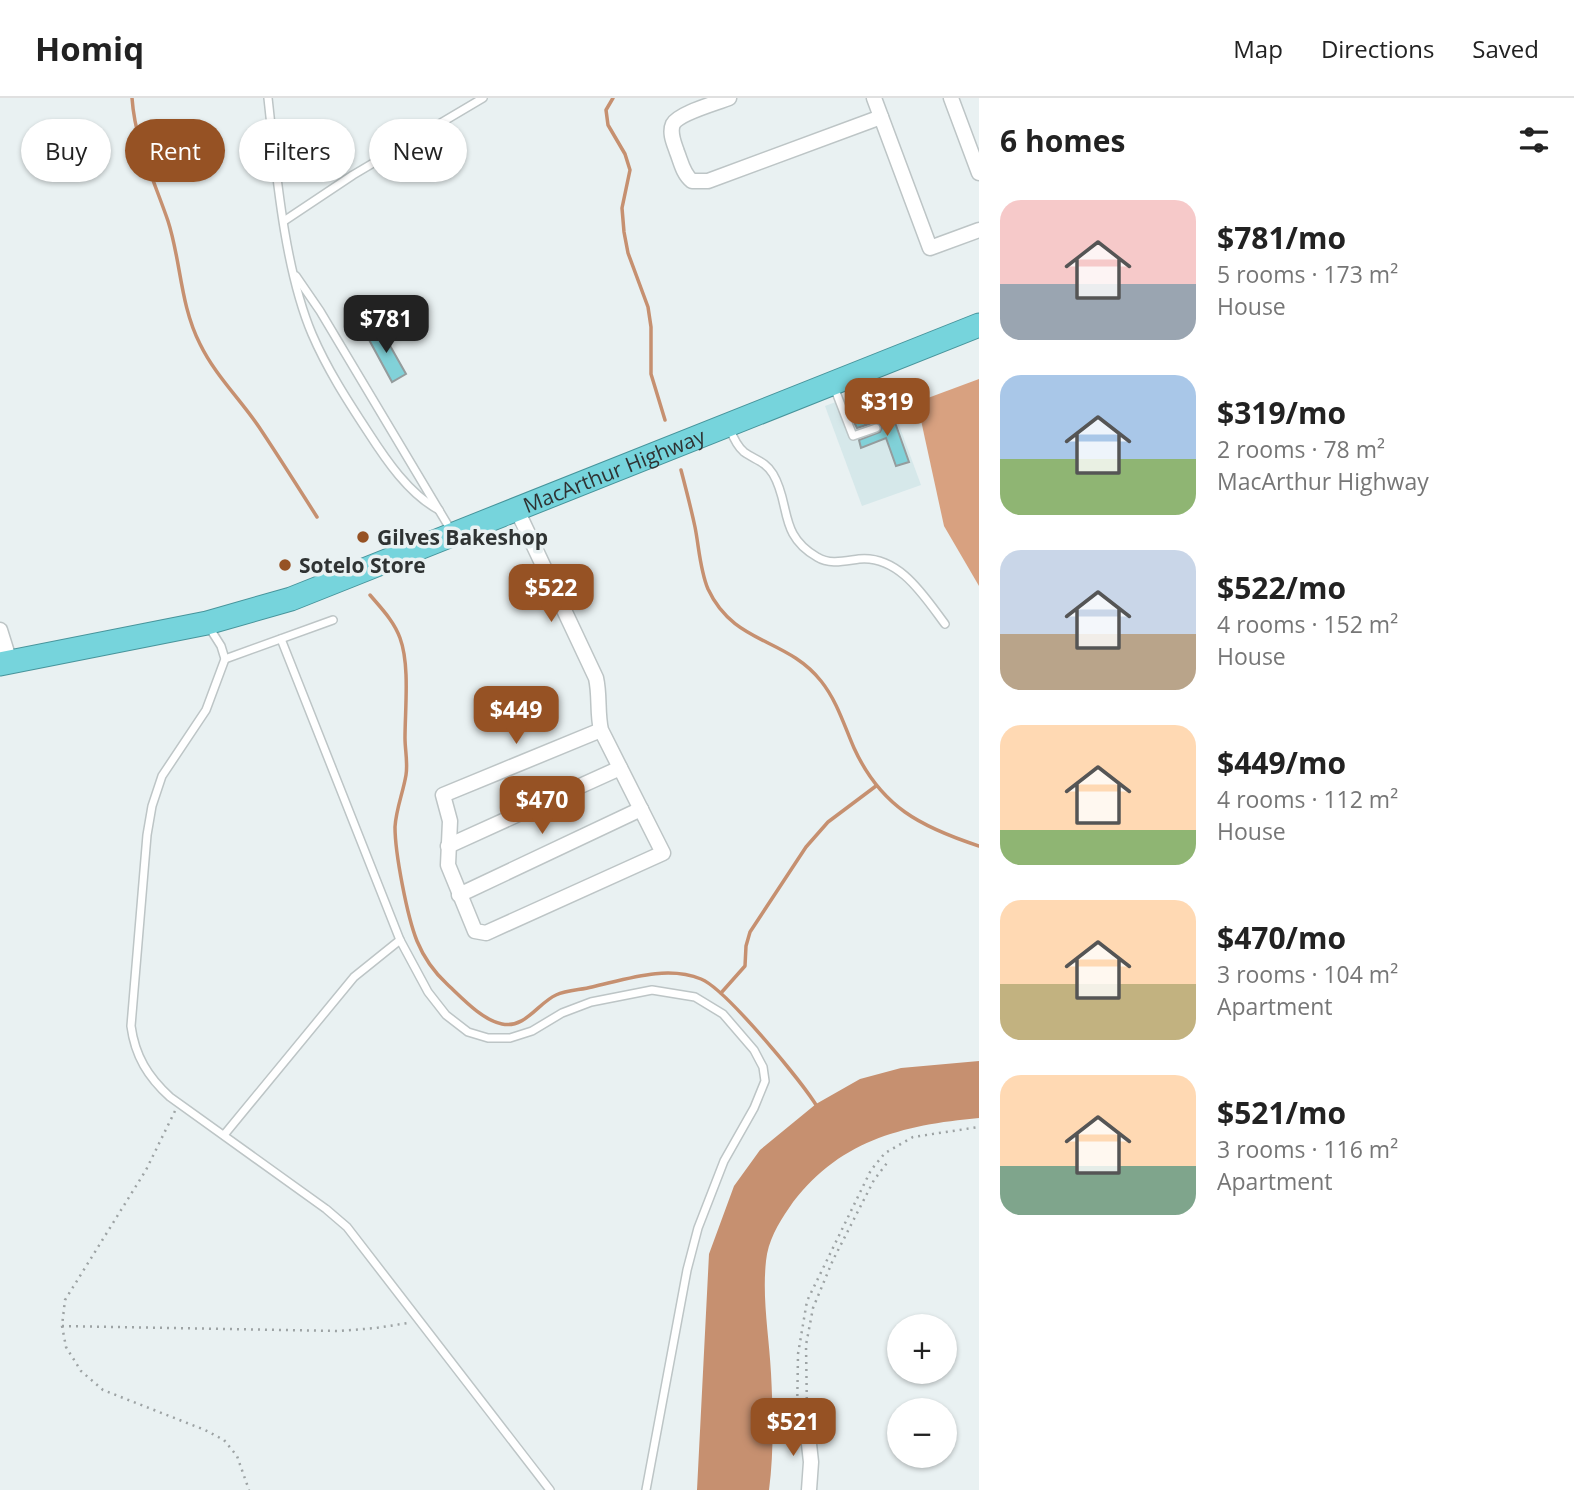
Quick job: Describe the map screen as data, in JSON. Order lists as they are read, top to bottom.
{
  "streets": {
    "highway": ["MacArthur Highway"]
  },
  "places": ["Gilves Bakeshop", "Sotelo Store"],
  "page": {
    "header": "Homiq",
    "nav": ["Map", "Directions", "Saved"],
    "heading": "6 homes",
    "chip": [
      "Buy",
      "Rent",
      "Filters",
      "New"
    ],
    "list": [
      {
        "name": "$781/mo",
        "note": "5 rooms · 173 m² · House"
      },
      {
        "name": "$319/mo",
        "note": "2 rooms · 78 m² · MacArthur Highway"
      },
      {
        "name": "$522/mo",
        "note": "4 rooms · 152 m² · House"
      },
      {
        "name": "$449/mo",
        "note": "4 rooms · 112 m² · House"
      },
      {
        "name": "$470/mo",
        "note": "3 rooms · 104 m² · Apartment"
      },
      {
        "name": "$521/mo",
        "note": "3 rooms · 116 m² · Apartment"
      }
    ],
    "price": [
      "$781",
      "$319",
      "$522",
      "$449",
      "$470",
      "$521"
    ],
    "map_buttons": ["+", "−"]
  }
}
